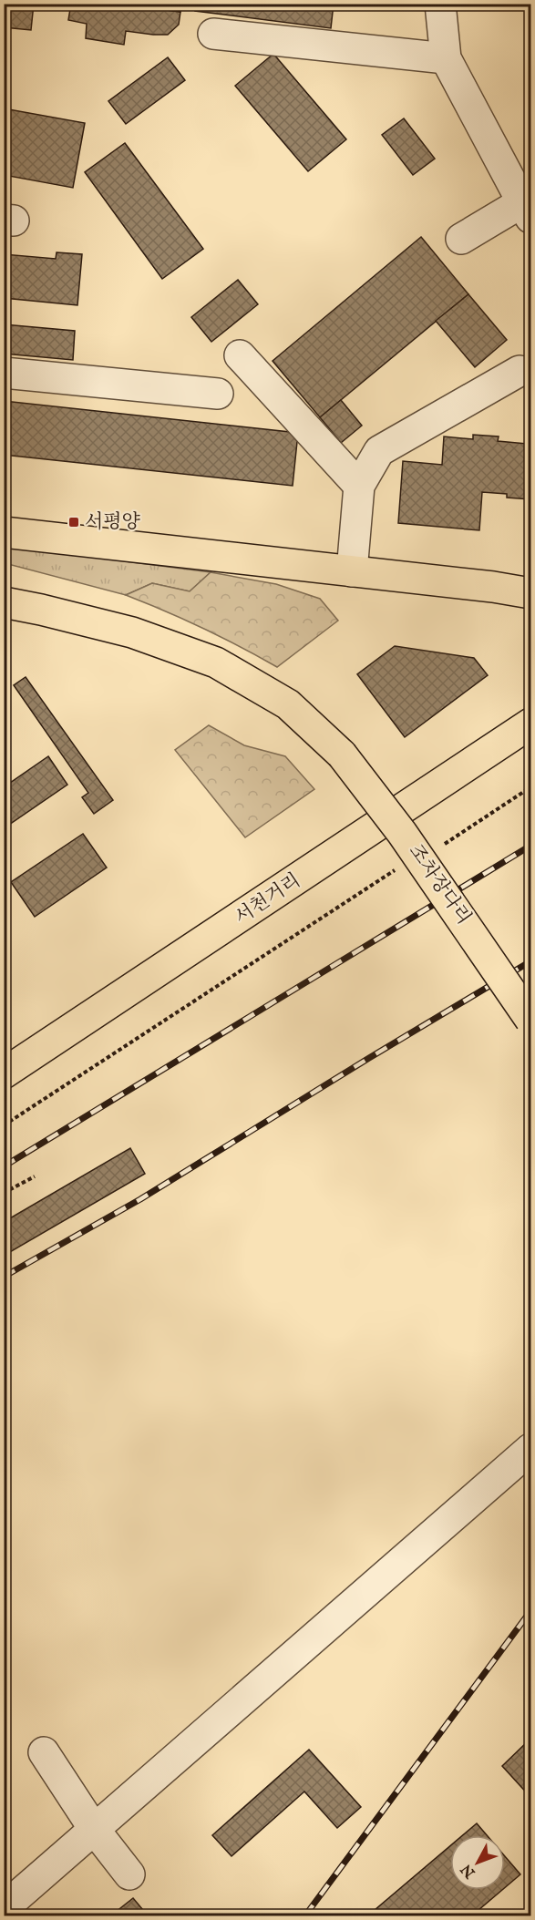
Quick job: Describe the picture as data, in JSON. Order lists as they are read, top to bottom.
{
  "streets": {
    "main road": ["조차장다리", "서천거리"]
  },
  "places": {
    "transit": ["서평양"]
  },
  "north": "bottom left"
}
